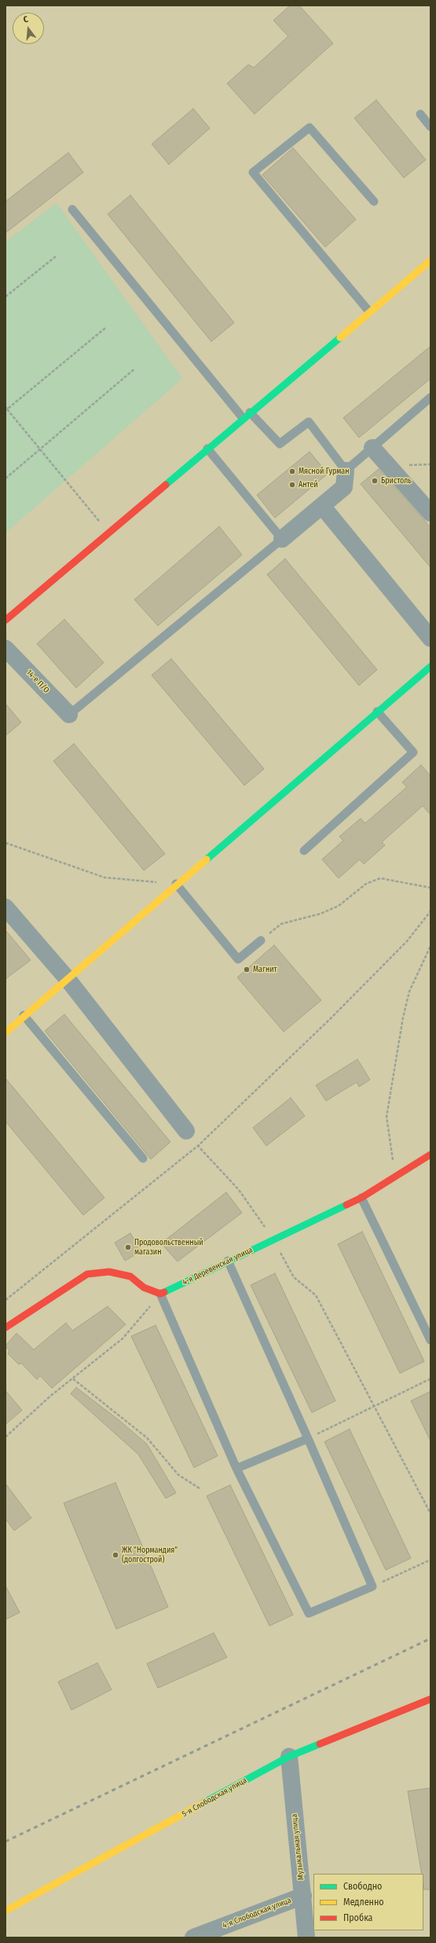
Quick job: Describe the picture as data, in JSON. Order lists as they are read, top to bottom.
{
  "streets": {
    "street": [
      "14-е П/О",
      "4-я Деревенская улица",
      "5-я Слободская улица",
      "Музыкальная улица",
      "4-я Слободская улица"
    ]
  },
  "crossings": [
    ["5-я Слободская улица", "Музыкальная улица"],
    ["Музыкальная улица", "4-я Слободская улица"]
  ],
  "places": [
    "Мясной Гурман",
    "Бристоль",
    "Антей",
    "Магнит",
    "Продовольственный магазин",
    "ЖК \"Нормандия\" (долгострой)"
  ],
  "legend": ["Свободно", "Медленно", "Пробка"],
  "north": "top"
}
